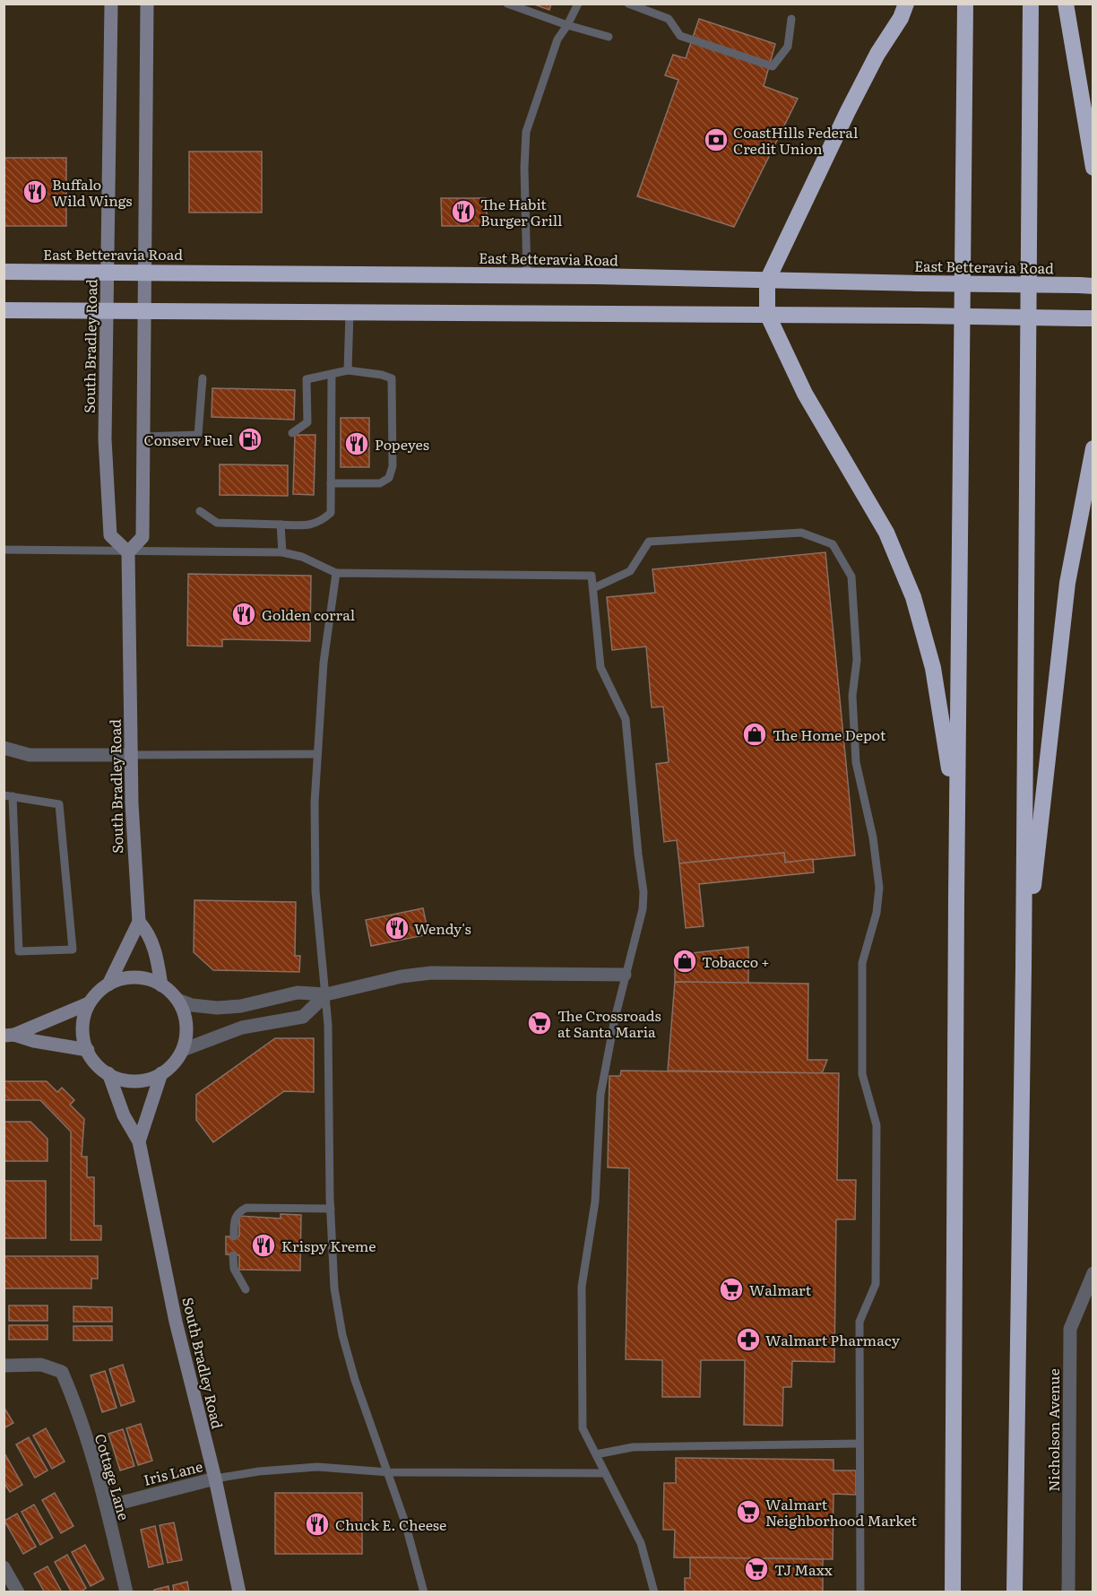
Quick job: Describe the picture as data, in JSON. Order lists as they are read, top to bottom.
{
  "streets": {
    "highway": ["East Betteravia Road"],
    "street": [
      "South Bradley Road",
      "Nicholson Avenue",
      "Iris Lane",
      "Cottage Lane"
    ]
  },
  "crossings": [
    ["East Betteravia Road", "South Bradley Road"],
    ["South Bradley Road", "Iris Lane"],
    ["Iris Lane", "Cottage Lane"]
  ],
  "places": {
    "bank": ["CoastHills Federal Credit Union"],
    "restaurant": [
      "Buffalo Wild Wings",
      "The Habit Burger Grill",
      "Popeyes",
      "Golden corral",
      "Wendy's",
      "Krispy Kreme",
      "Chuck E. Cheese"
    ],
    "fuel station": ["Conserv Fuel"],
    "shop": ["The Home Depot", "Tobacco +"],
    "supermarket": [
      "The Crossroads at Santa Maria",
      "Walmart",
      "Walmart Neighborhood Market",
      "TJ Maxx"
    ],
    "pharmacy": ["Walmart Pharmacy"]
  }
}
